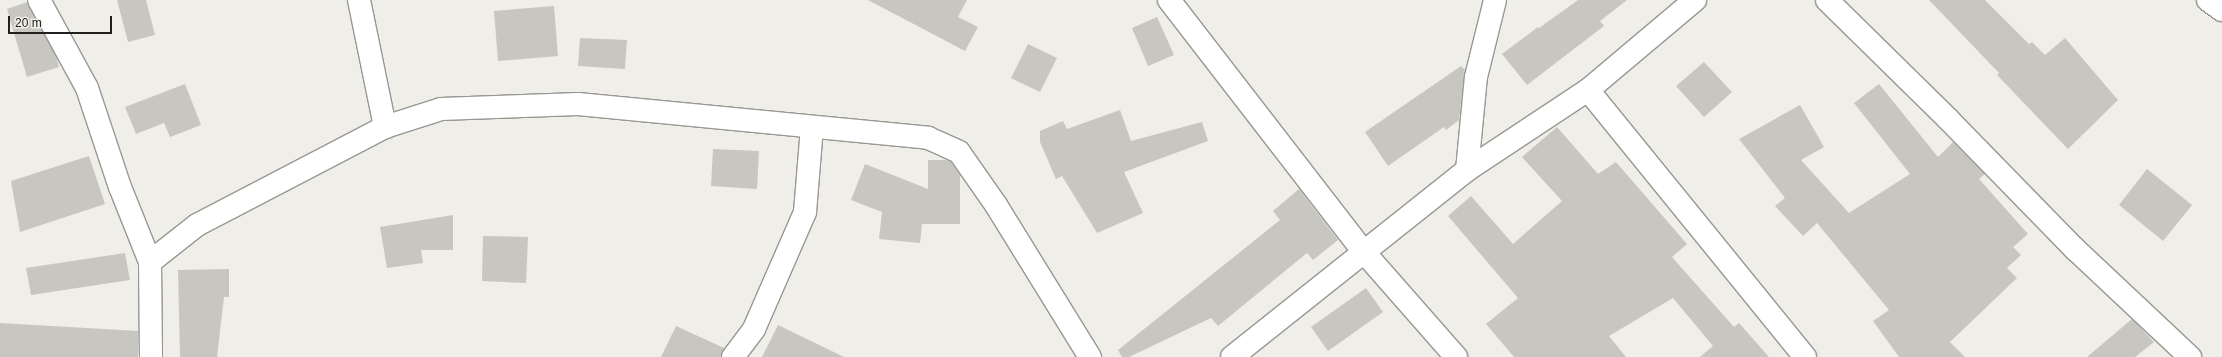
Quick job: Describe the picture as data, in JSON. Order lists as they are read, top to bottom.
{
  "scale_bar": "20 m"
}
